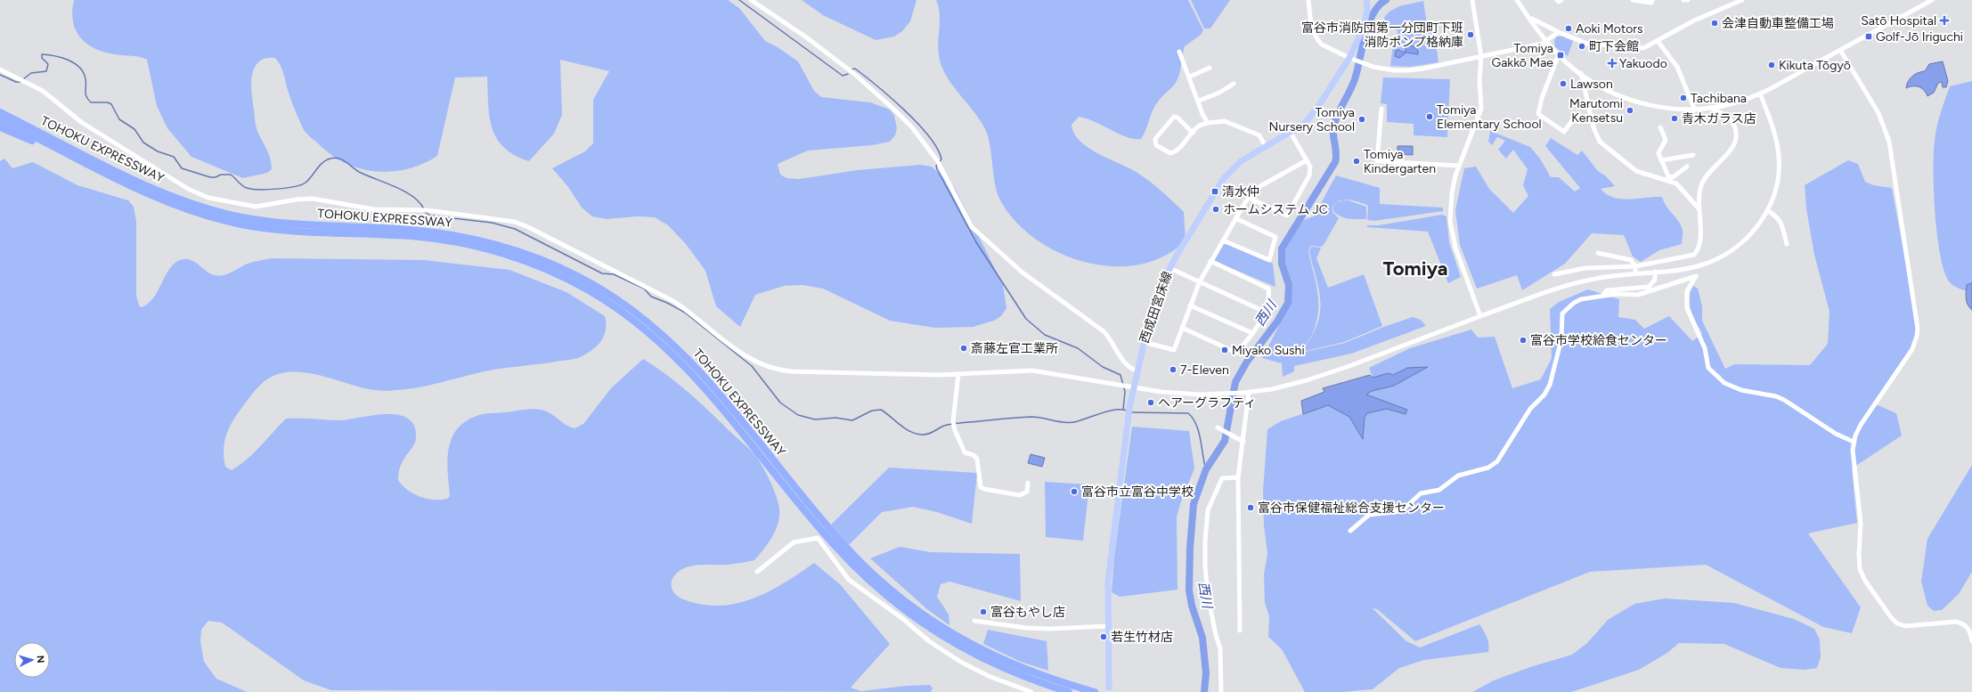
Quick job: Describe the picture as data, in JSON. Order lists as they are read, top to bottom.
{
  "streets": {
    "highway": ["TOHOKU EXPRESSWAY"],
    "main road": ["西成田宮床線"]
  },
  "districts": ["Tomiya"],
  "water": ["西川"],
  "places": {
    "health": ["Satō Hospital", "Yakuodo"],
    "other": [
      "会津自動車整備工場",
      "Aoki Motors",
      "富谷市消防団第一分団町下班 消防ポンプ格納庫",
      "町下会館",
      "Kikuta Tōgyō",
      "Lawson",
      "Tachibana",
      "Marutomi Kensetsu",
      "Tomiya Elementary School",
      "青木ガラス店",
      "Tomiya Nursery School",
      "Tomiya Kindergarten",
      "ホームシステム JC",
      "富谷市学校給食センター",
      "斎藤左官工業所",
      "Miyako Sushi",
      "7-Eleven",
      "ヘアーグラフティ",
      "富谷市立富谷中学校",
      "富谷市保健福祉総合支援センター",
      "富谷もやし店",
      "若生竹材店"
    ],
    "transit": ["Golf-Jō Iriguchi", "Tomiya Gakkō Mae", "清水仲"]
  },
  "north": "right"
}
